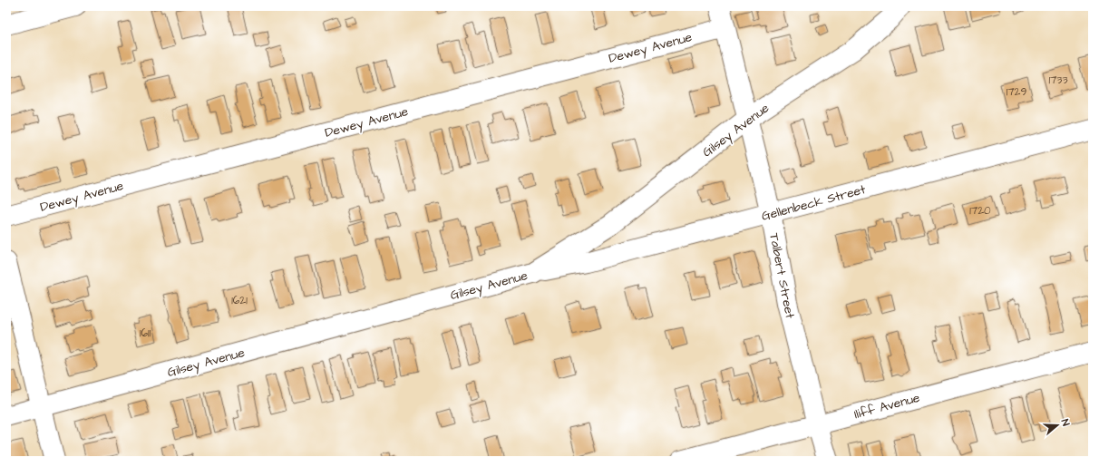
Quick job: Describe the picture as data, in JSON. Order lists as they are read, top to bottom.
{
  "streets": {
    "street": [
      "Dewey Avenue",
      "Gilsey Avenue",
      "Gellenbeck Street",
      "Talbert Street",
      "Iliff Avenue"
    ]
  },
  "crossings": [
    ["Dewey Avenue", "Talbert Street"],
    ["Gilsey Avenue", "Gellenbeck Street"],
    ["Gilsey Avenue", "Talbert Street"],
    ["Gellenbeck Street", "Talbert Street"],
    ["Talbert Street", "Iliff Avenue"]
  ],
  "house_numbers": [
    "1733",
    "1729",
    "1720",
    "1621",
    "1611"
  ],
  "north": "right"
}
